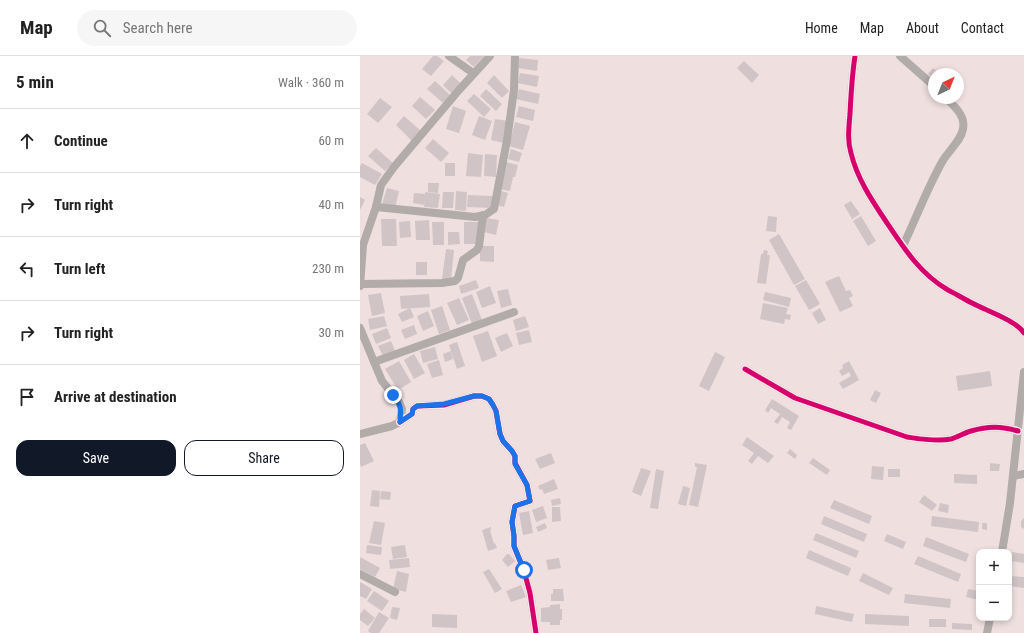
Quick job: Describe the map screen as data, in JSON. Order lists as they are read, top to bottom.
{
  "north": "top right",
  "page": {
    "header": "Map",
    "search": "Search here",
    "nav": [
      "Home",
      "Map",
      "About",
      "Contact"
    ],
    "heading": ["5 min", "Walk · 360 m"],
    "list": [
      ["Continue", "60 m"],
      ["Turn right", "40 m"],
      ["Turn left", "230 m"],
      ["Turn right", "30 m"],
      "Arrive at destination"
    ],
    "buttons": ["Save", "Share"],
    "map_buttons": ["+", "−"]
  }
}
